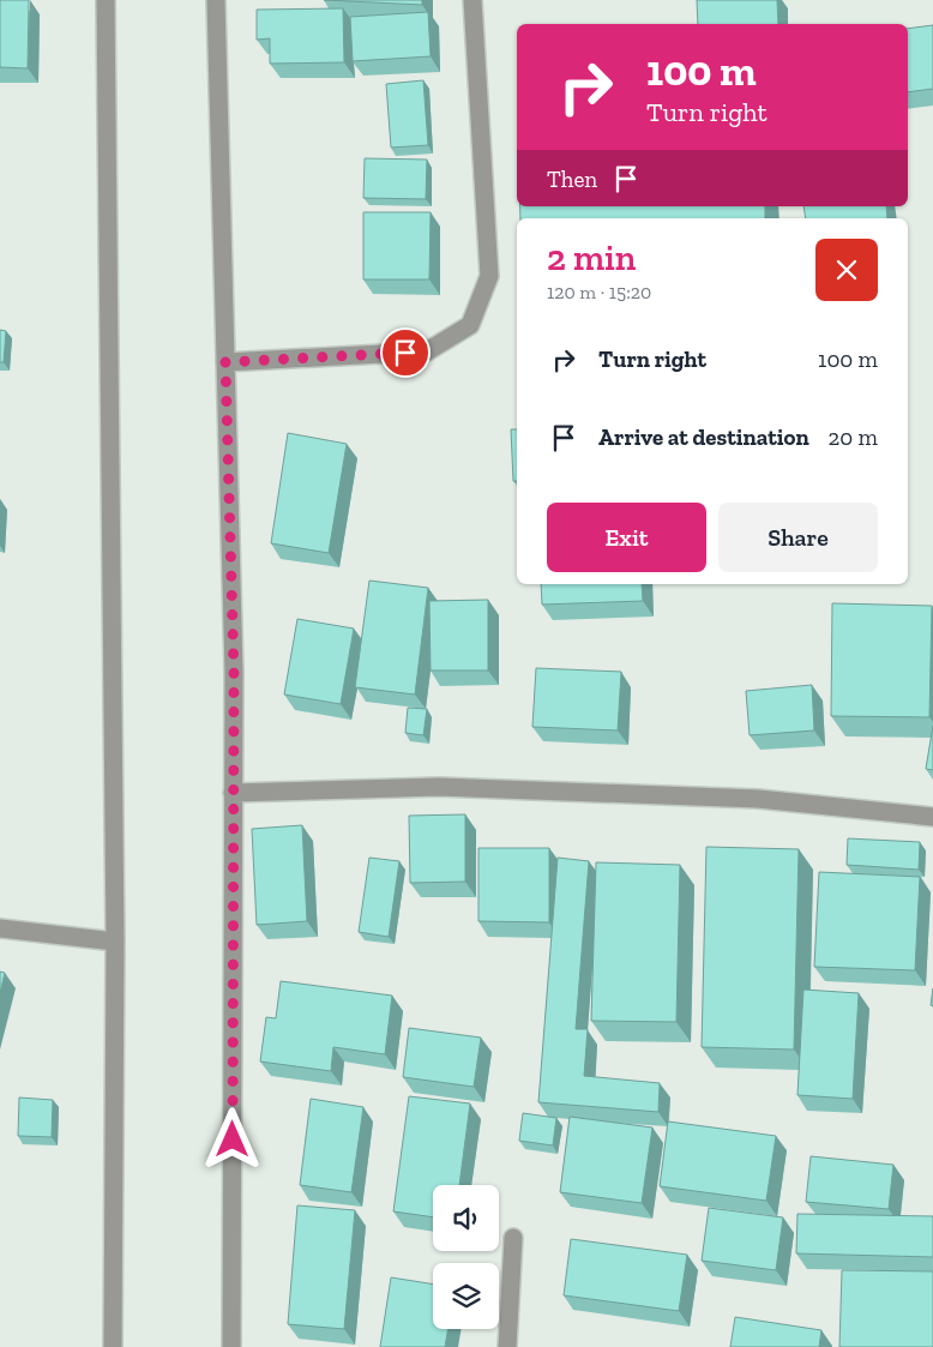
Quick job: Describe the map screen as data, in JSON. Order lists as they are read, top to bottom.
{
  "page": {
    "turn": ["100 m", "Turn right"],
    "then": "Then",
    "heading": ["2 min", "120 m · 15:20"],
    "list": [
      {
        "name": "Turn right",
        "value": "100 m"
      },
      {
        "name": "Arrive at destination",
        "value": "20 m"
      }
    ],
    "buttons": ["Exit", "Share"]
  }
}
